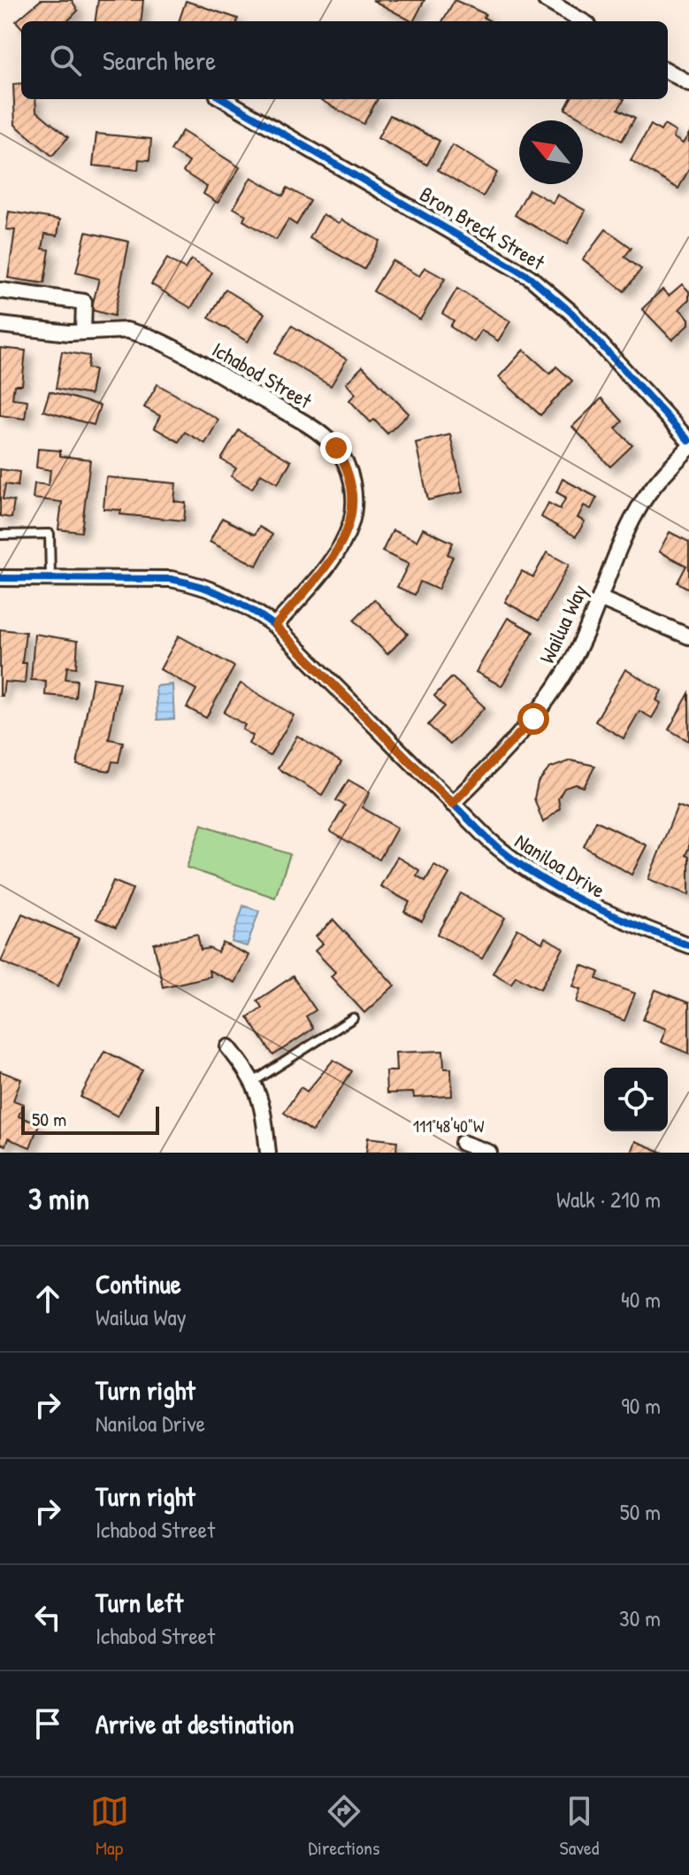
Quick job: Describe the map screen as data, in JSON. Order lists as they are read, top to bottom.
{
  "streets": {
    "street": [
      "Bron Breck Street",
      "Ichabod Street",
      "Wailua Way",
      "Naniloa Drive"
    ]
  },
  "crossings": [
    ["Ichabod Street", "Naniloa Drive"],
    ["Wailua Way", "Naniloa Drive"]
  ],
  "scale_bar": "50 m",
  "north": "top left",
  "page": {
    "search": "Search here",
    "scale": "50 m",
    "heading": ["3 min", "Walk · 210 m"],
    "list": [
      ["Continue", "Wailua Way", "40 m"],
      ["Turn right", "Naniloa Drive", "90 m"],
      ["Turn right", "Ichabod Street", "50 m"],
      ["Turn left", "Ichabod Street", "30 m"],
      "Arrive at destination"
    ],
    "nav": ["Map", "Directions", "Saved"]
  },
  "coordinates": ["111°48'40\"W"]
}
